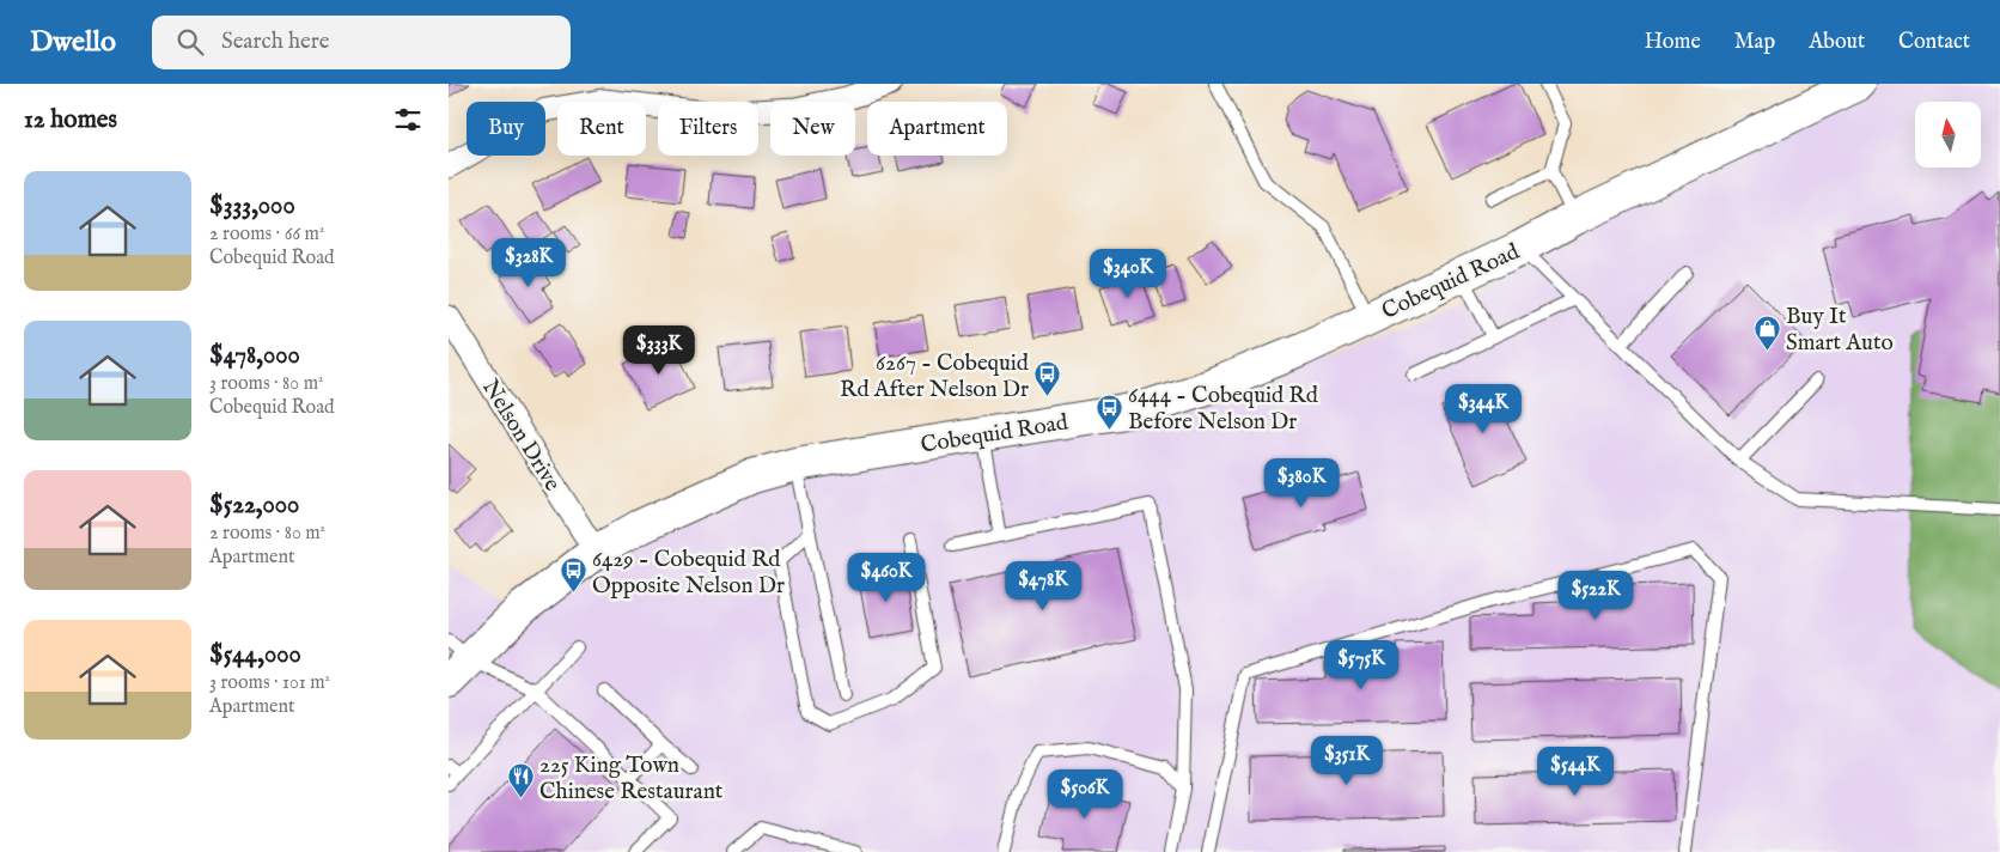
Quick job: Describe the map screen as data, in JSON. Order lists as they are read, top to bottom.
{
  "streets": {
    "main road": ["Cobequid Road"],
    "street": ["Nelson Drive"]
  },
  "crossings": [
    ["Cobequid Road", "Nelson Drive"]
  ],
  "places": {
    "shop": ["Buy It Smart Auto"],
    "bus stop": ["6267 - Cobequid Rd After Nelson Dr", "6444 - Cobequid Rd Before Nelson Dr", "6429 - Cobequid Rd Opposite Nelson Dr"],
    "restaurant": ["225 King Town Chinese Restaurant"]
  },
  "north": "top",
  "page": {
    "header": "Dwello",
    "search": "Search here",
    "nav": [
      "Home",
      "Map",
      "About",
      "Contact"
    ],
    "heading": "12 homes",
    "chip": [
      "Buy",
      "Rent",
      "Filters",
      "New",
      "Apartment"
    ],
    "list": [
      {
        "name": "$333,000",
        "note": "2 rooms · 66 m² · Cobequid Road"
      },
      {
        "name": "$478,000",
        "note": "3 rooms · 80 m² · Cobequid Road"
      },
      {
        "name": "$522,000",
        "note": "2 rooms · 80 m² · Apartment"
      },
      {
        "name": "$544,000",
        "note": "3 rooms · 101 m² · Apartment"
      }
    ],
    "price": [
      "$328K",
      "$340K",
      "$333K",
      "$344K",
      "$380K",
      "$460K",
      "$478K",
      "$522K",
      "$575K",
      "$351K",
      "$544K",
      "$506K"
    ]
  }
}
